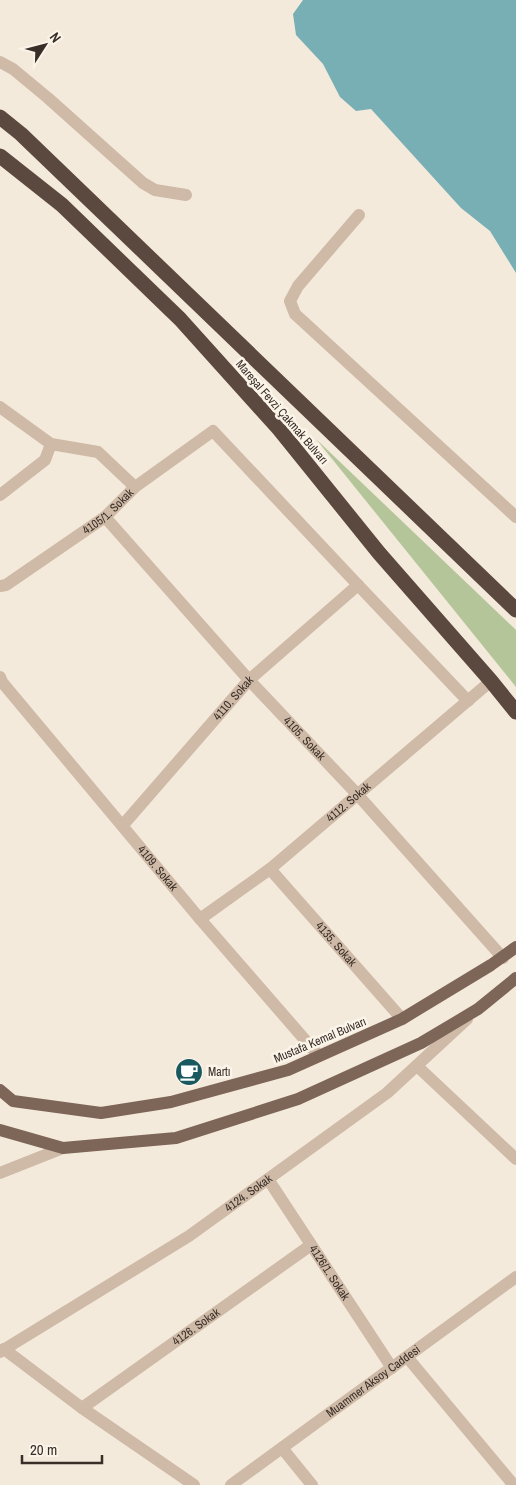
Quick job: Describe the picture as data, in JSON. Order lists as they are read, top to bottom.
{
  "streets": {
    "highway": ["Mareşal Fevzi Çakmak Bulvarı"],
    "main road": ["Mustafa Kemal Bulvarı"],
    "street": [
      "4105/1. Sokak",
      "4110. Sokak",
      "4105. Sokak",
      "4112. Sokak",
      "4109. Sokak",
      "4135. Sokak",
      "4124. Sokak",
      "4126/1. Sokak",
      "4126. Sokak",
      "Muammer Aksoy Caddesi"
    ]
  },
  "crossings": [
    ["Mareşal Fevzi Çakmak Bulvarı", "4112. Sokak"],
    ["4105/1. Sokak", "4110. Sokak"],
    ["4105/1. Sokak", "4105. Sokak"],
    ["4110. Sokak", "4105. Sokak"],
    ["4110. Sokak", "4109. Sokak"],
    ["4105. Sokak", "4112. Sokak"],
    ["4105. Sokak", "Mustafa Kemal Bulvarı"],
    ["4112. Sokak", "4109. Sokak"],
    ["4112. Sokak", "4135. Sokak"],
    ["4109. Sokak", "Mustafa Kemal Bulvarı"],
    ["4135. Sokak", "Mustafa Kemal Bulvarı"],
    ["4124. Sokak", "4126/1. Sokak"],
    ["4126/1. Sokak", "4126. Sokak"],
    ["4126/1. Sokak", "Muammer Aksoy Caddesi"]
  ],
  "places": {
    "cafe": ["Martı"]
  },
  "scale_bar": "20 m",
  "north": "top right"
}
